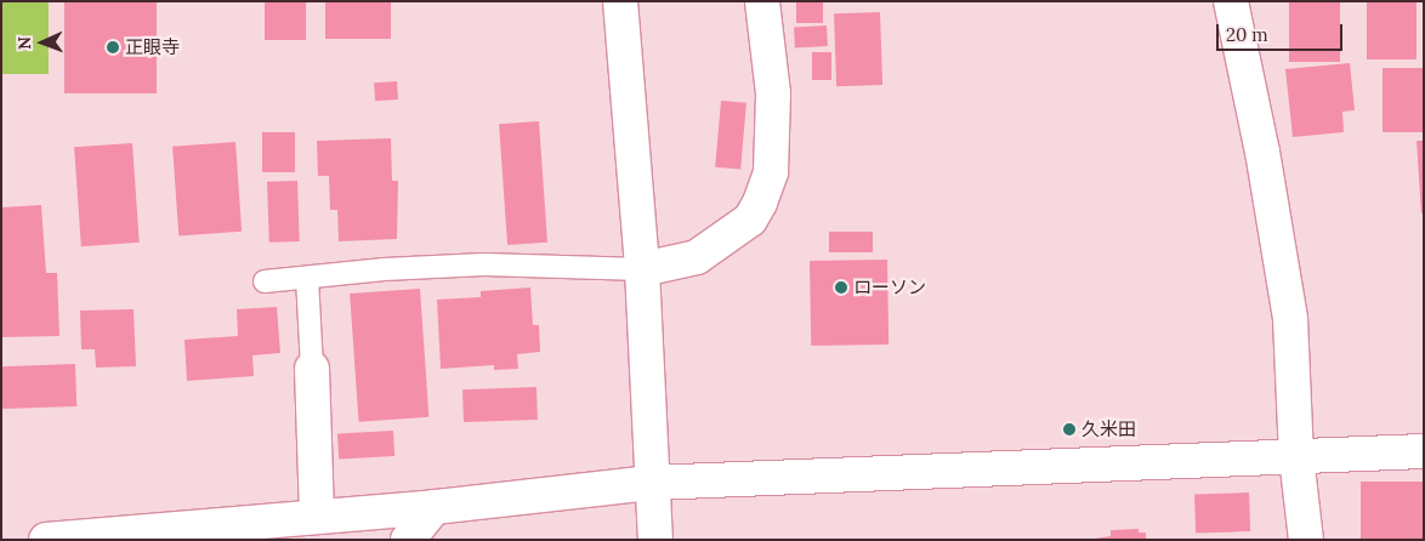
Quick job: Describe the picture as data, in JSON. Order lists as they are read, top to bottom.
{
  "places": ["正眼寺", "ローソン", "久米田"],
  "scale_bar": "20 m",
  "north": "left"
}
